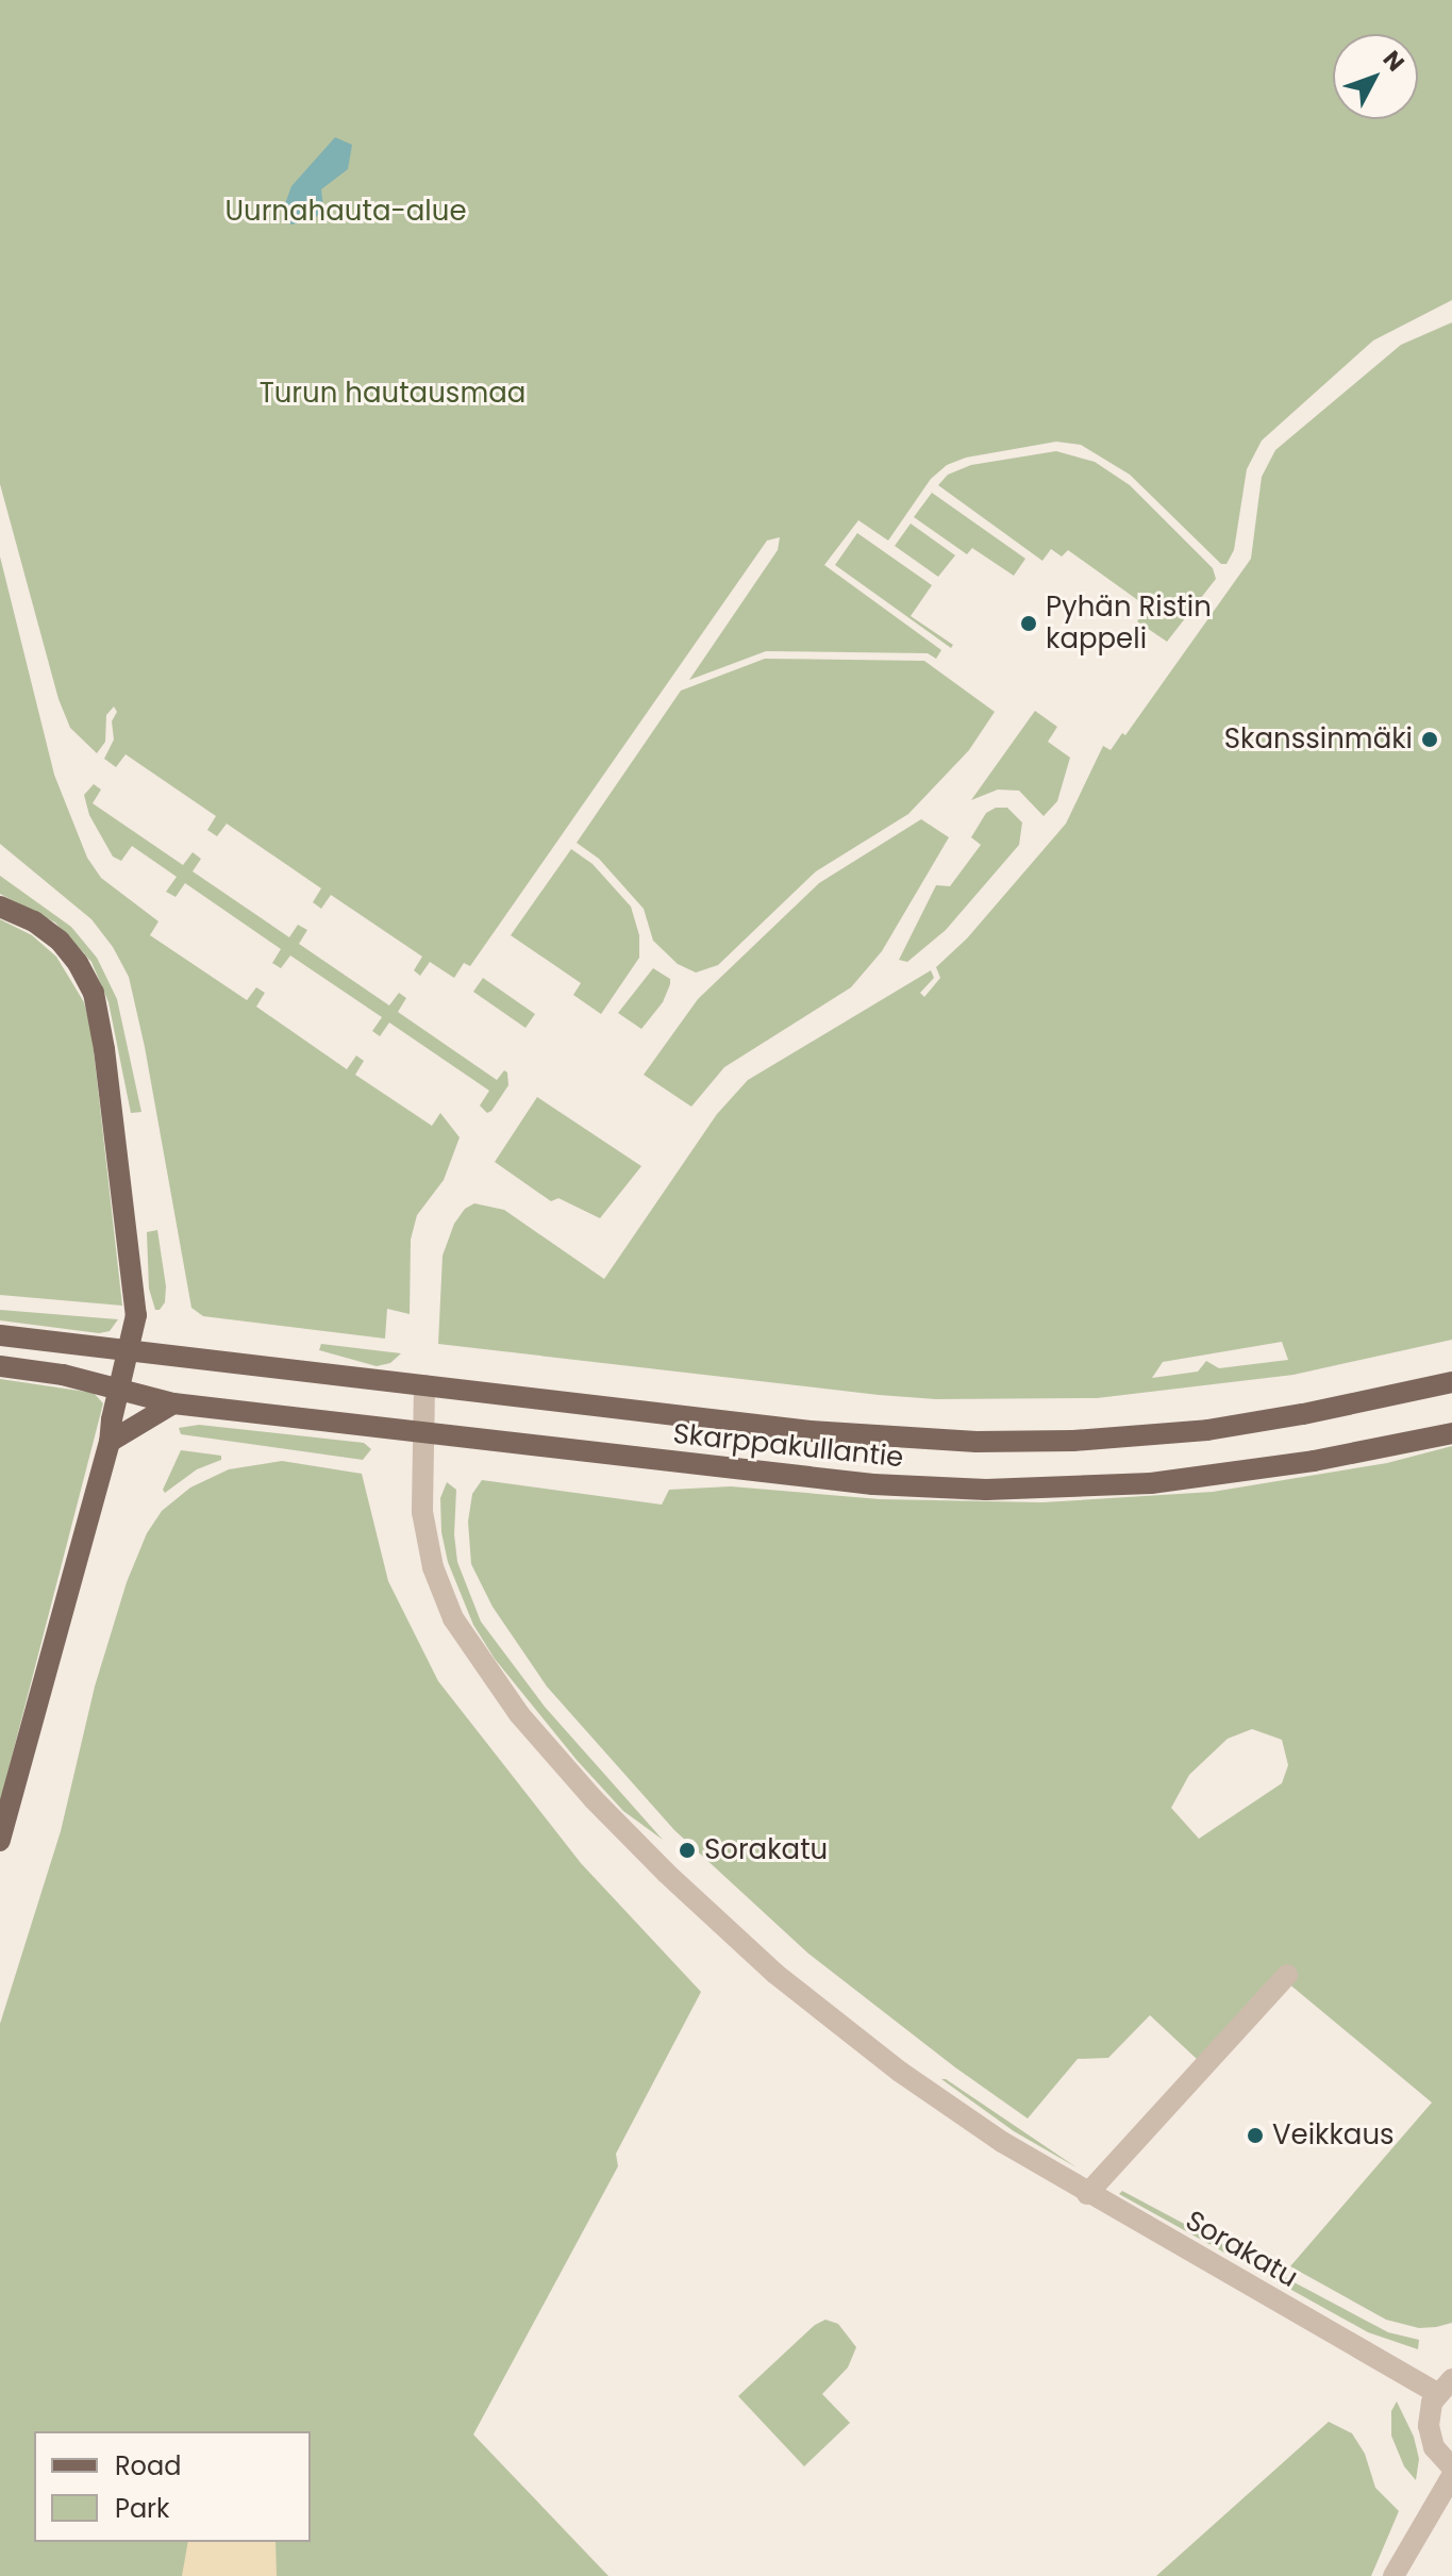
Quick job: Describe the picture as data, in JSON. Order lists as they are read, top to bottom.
{
  "streets": {
    "main road": ["Skarppakullantie"],
    "street": ["Sorakatu"]
  },
  "crossings": [
    ["Skarppakullantie", "Sorakatu"]
  ],
  "parks": ["Uurnahauta-alue", "Turun hautausmaa"],
  "places": [
    "Pyhän Ristin kappeli",
    "Skanssinmäki",
    "Sorakatu",
    "Veikkaus"
  ],
  "legend": ["Road", "Park"],
  "north": "top right"
}
